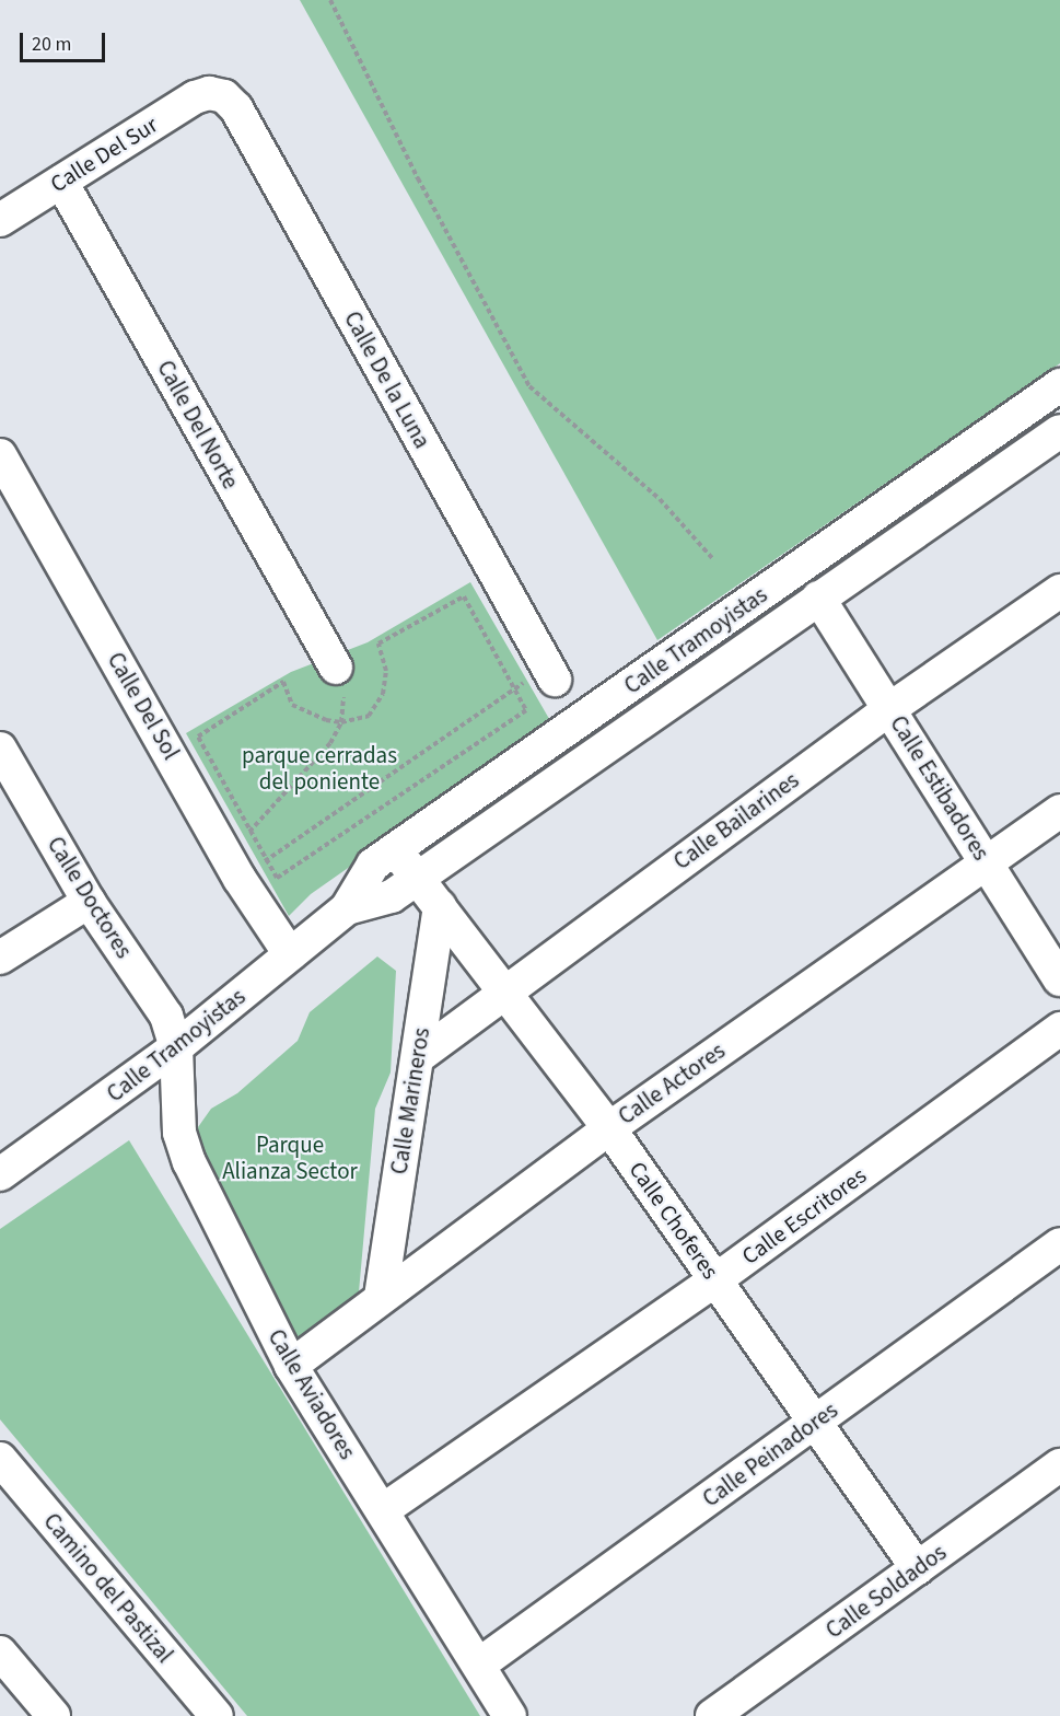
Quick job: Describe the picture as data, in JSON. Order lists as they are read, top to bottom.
{
  "streets": {
    "street": [
      "Calle Del Sur",
      "Calle De la Luna",
      "Calle Del Norte",
      "Calle Tramoyistas",
      "Calle Del Sol",
      "Calle Estibadores",
      "Calle Bailarines",
      "Calle Doctores",
      "Calle Actores",
      "Calle Marineros",
      "Calle Escritores",
      "Calle Choferes",
      "Calle Aviadores",
      "Calle Peinadores",
      "Camino del Pastizal",
      "Calle Soldados"
    ]
  },
  "crossings": [
    ["Calle Del Sur", "Calle De la Luna"],
    ["Calle Del Sur", "Calle Del Norte"],
    ["Calle Tramoyistas", "Calle Del Sol"],
    ["Calle Tramoyistas", "Calle Estibadores"],
    ["Calle Tramoyistas", "Calle Doctores"],
    ["Calle Tramoyistas", "Calle Choferes"],
    ["Calle Tramoyistas", "Calle Aviadores"],
    ["Calle Estibadores", "Calle Bailarines"],
    ["Calle Estibadores", "Calle Actores"],
    ["Calle Bailarines", "Calle Marineros"],
    ["Calle Bailarines", "Calle Choferes"],
    ["Calle Doctores", "Calle Aviadores"],
    ["Calle Actores", "Calle Marineros"],
    ["Calle Actores", "Calle Choferes"],
    ["Calle Actores", "Calle Aviadores"],
    ["Calle Marineros", "Calle Choferes"],
    ["Calle Escritores", "Calle Choferes"],
    ["Calle Escritores", "Calle Aviadores"],
    ["Calle Choferes", "Calle Peinadores"],
    ["Calle Choferes", "Calle Soldados"],
    ["Calle Aviadores", "Calle Peinadores"]
  ],
  "parks": ["parque cerradas del poniente", "Parque Alianza Sector"],
  "scale_bar": "20 m"
}
